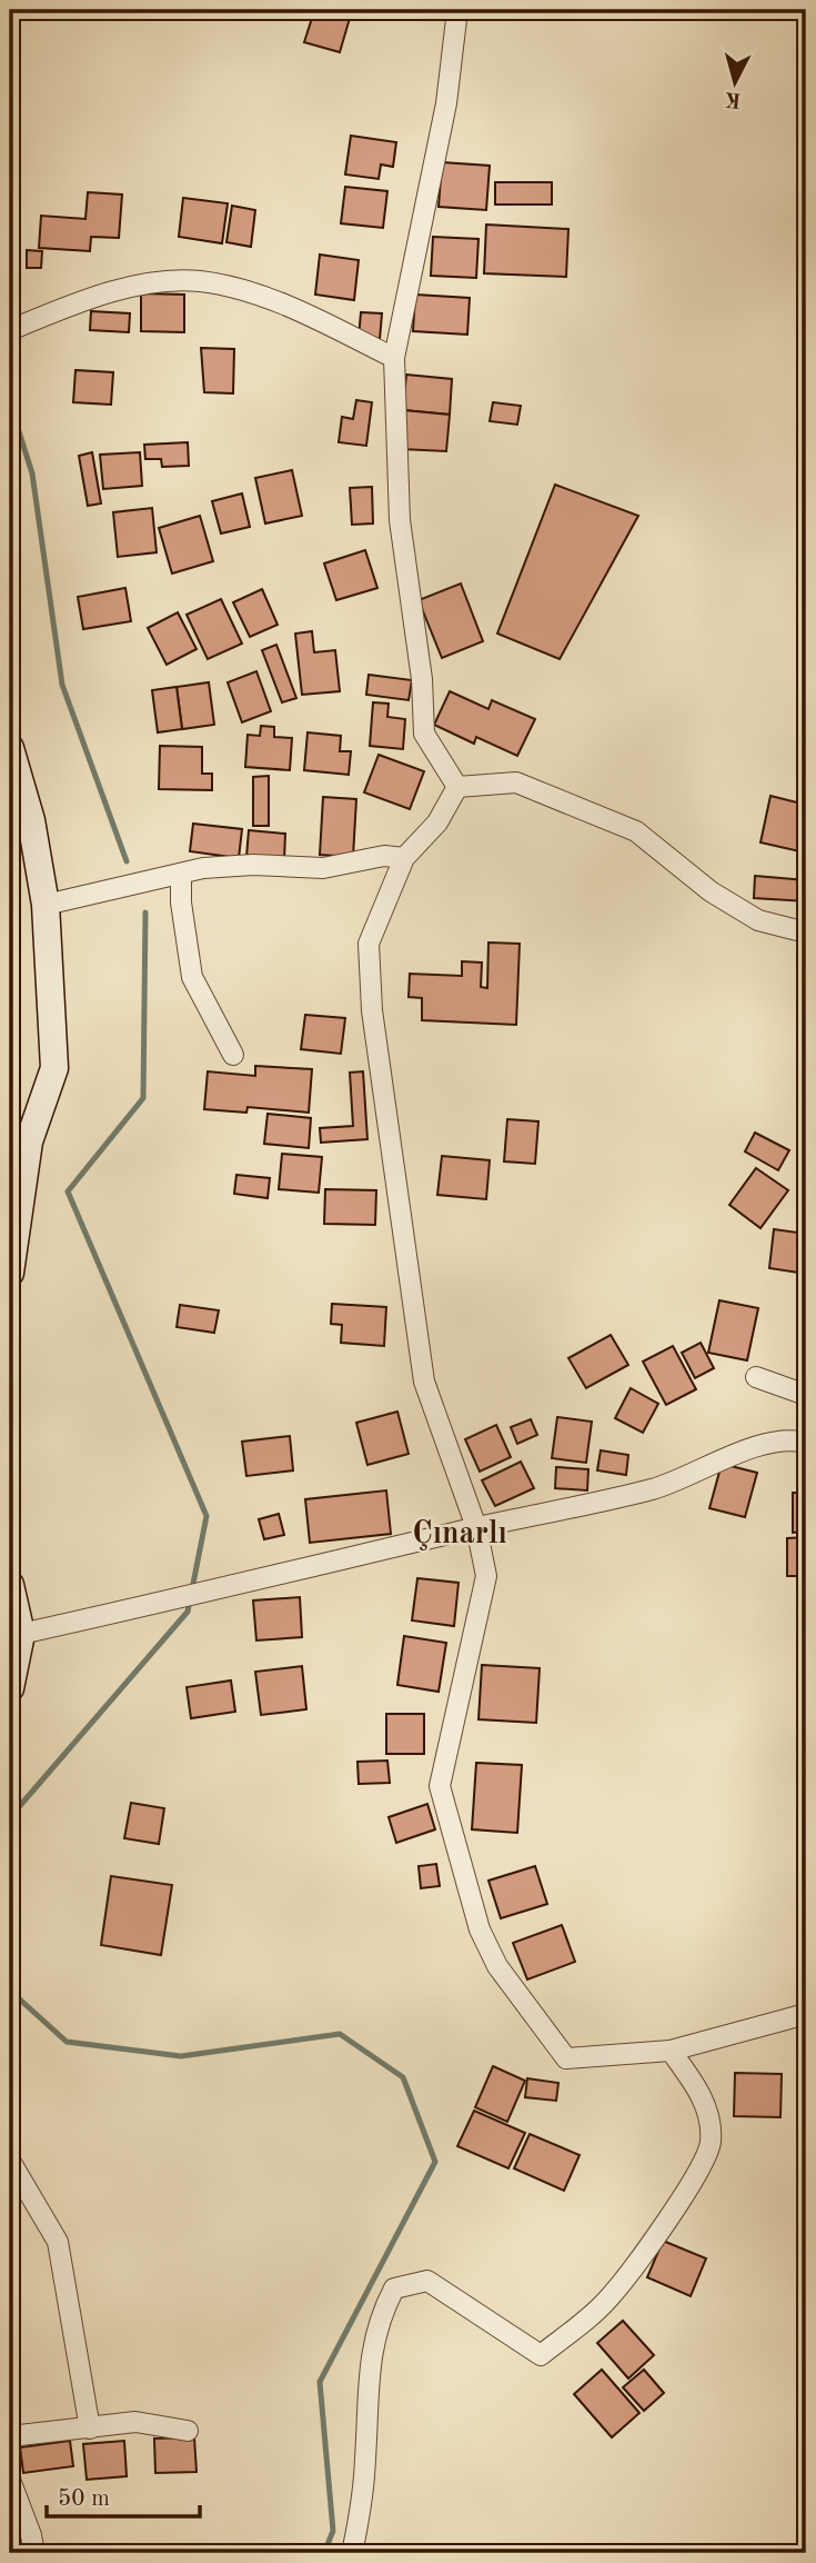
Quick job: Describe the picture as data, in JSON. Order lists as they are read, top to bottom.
{
  "districts": ["Çınarlı"],
  "scale_bar": "50 m",
  "north": "bottom"
}
